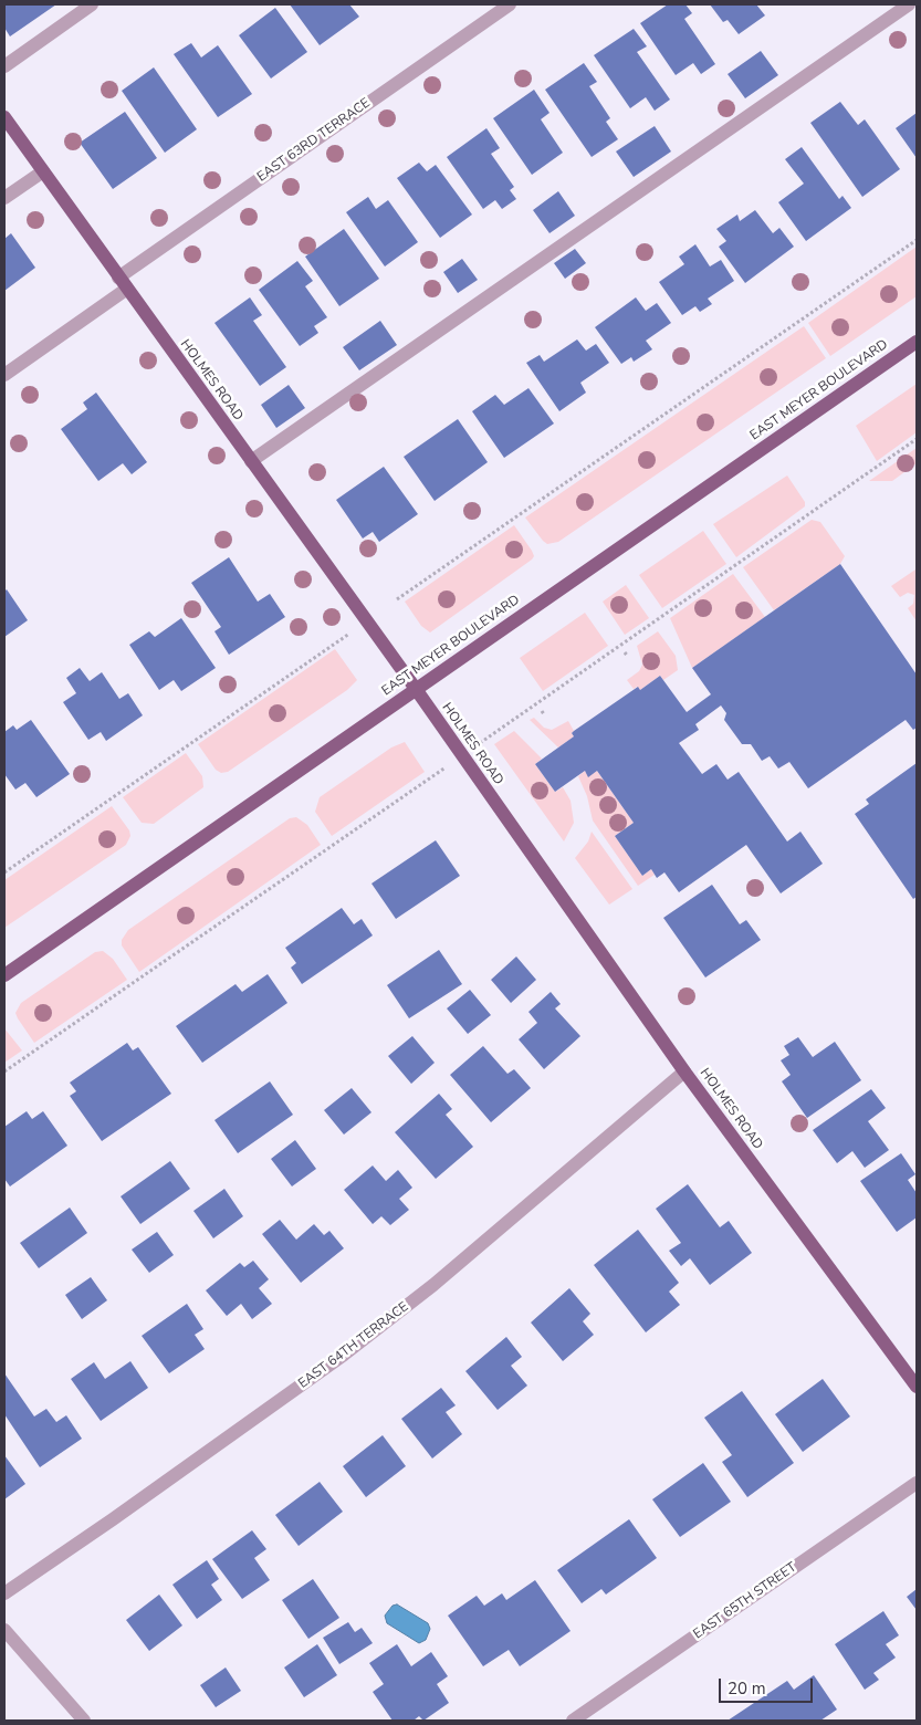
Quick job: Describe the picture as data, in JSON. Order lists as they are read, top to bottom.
{
  "streets": {
    "main road": ["HOLMES ROAD", "EAST MEYER BOULEVARD"],
    "street": ["EAST 63RD TERRACE", "EAST 64TH TERRACE", "EAST 65TH STREET"]
  },
  "crossings": [
    ["EAST 63RD TERRACE", "HOLMES ROAD"],
    ["HOLMES ROAD", "EAST MEYER BOULEVARD"],
    ["HOLMES ROAD", "EAST 64TH TERRACE"]
  ],
  "scale_bar": "20 m"
}
